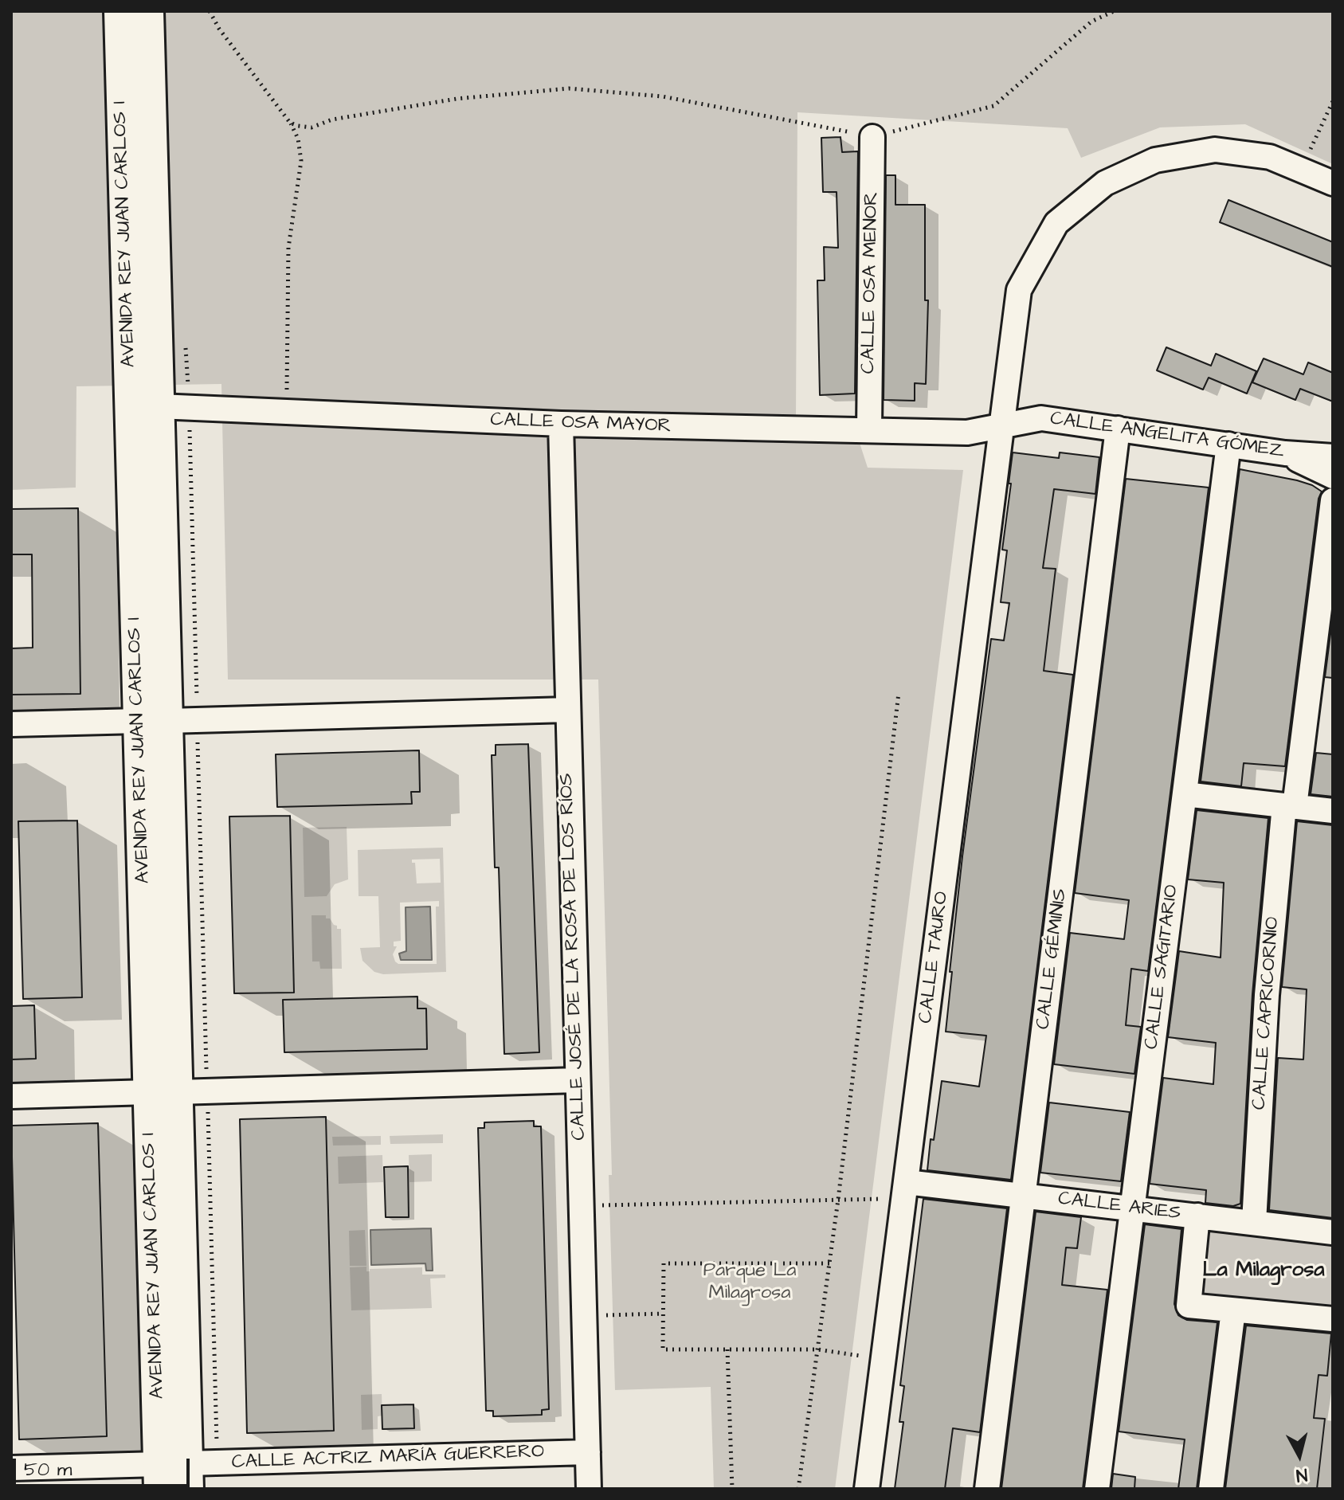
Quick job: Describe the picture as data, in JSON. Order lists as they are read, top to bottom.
{
  "streets": {
    "main road": ["AVENIDA REY JUAN CARLOS I"],
    "street": [
      "CALLE OSA MENOR",
      "CALLE OSA MAYOR",
      "CALLE ANGELITA GÓMEZ",
      "CALLE JOSÉ DE LA ROSA DE LOS RÍOS",
      "CALLE TAURO",
      "CALLE GÉMINIS",
      "CALLE SAGITARIO",
      "CALLE CAPRICORNIO",
      "CALLE ARIES",
      "CALLE ACTRIZ MARÍA GUERRERO"
    ]
  },
  "crossings": [
    ["AVENIDA REY JUAN CARLOS I", "CALLE OSA MAYOR"],
    ["AVENIDA REY JUAN CARLOS I", "CALLE ACTRIZ MARÍA GUERRERO"],
    ["CALLE OSA MENOR", "CALLE OSA MAYOR"],
    ["CALLE OSA MAYOR", "CALLE ANGELITA GÓMEZ"],
    ["CALLE OSA MAYOR", "CALLE JOSÉ DE LA ROSA DE LOS RÍOS"],
    ["CALLE OSA MAYOR", "CALLE TAURO"],
    ["CALLE ANGELITA GÓMEZ", "CALLE TAURO"],
    ["CALLE ANGELITA GÓMEZ", "CALLE GÉMINIS"],
    ["CALLE ANGELITA GÓMEZ", "CALLE SAGITARIO"],
    ["CALLE JOSÉ DE LA ROSA DE LOS RÍOS", "CALLE ACTRIZ MARÍA GUERRERO"],
    ["CALLE TAURO", "CALLE ARIES"],
    ["CALLE GÉMINIS", "CALLE ARIES"],
    ["CALLE SAGITARIO", "CALLE ARIES"],
    ["CALLE CAPRICORNIO", "CALLE ARIES"]
  ],
  "districts": ["La Milagrosa"],
  "parks": ["Parque La Milagrosa"],
  "scale_bar": "50 m",
  "north": "bottom"
}
